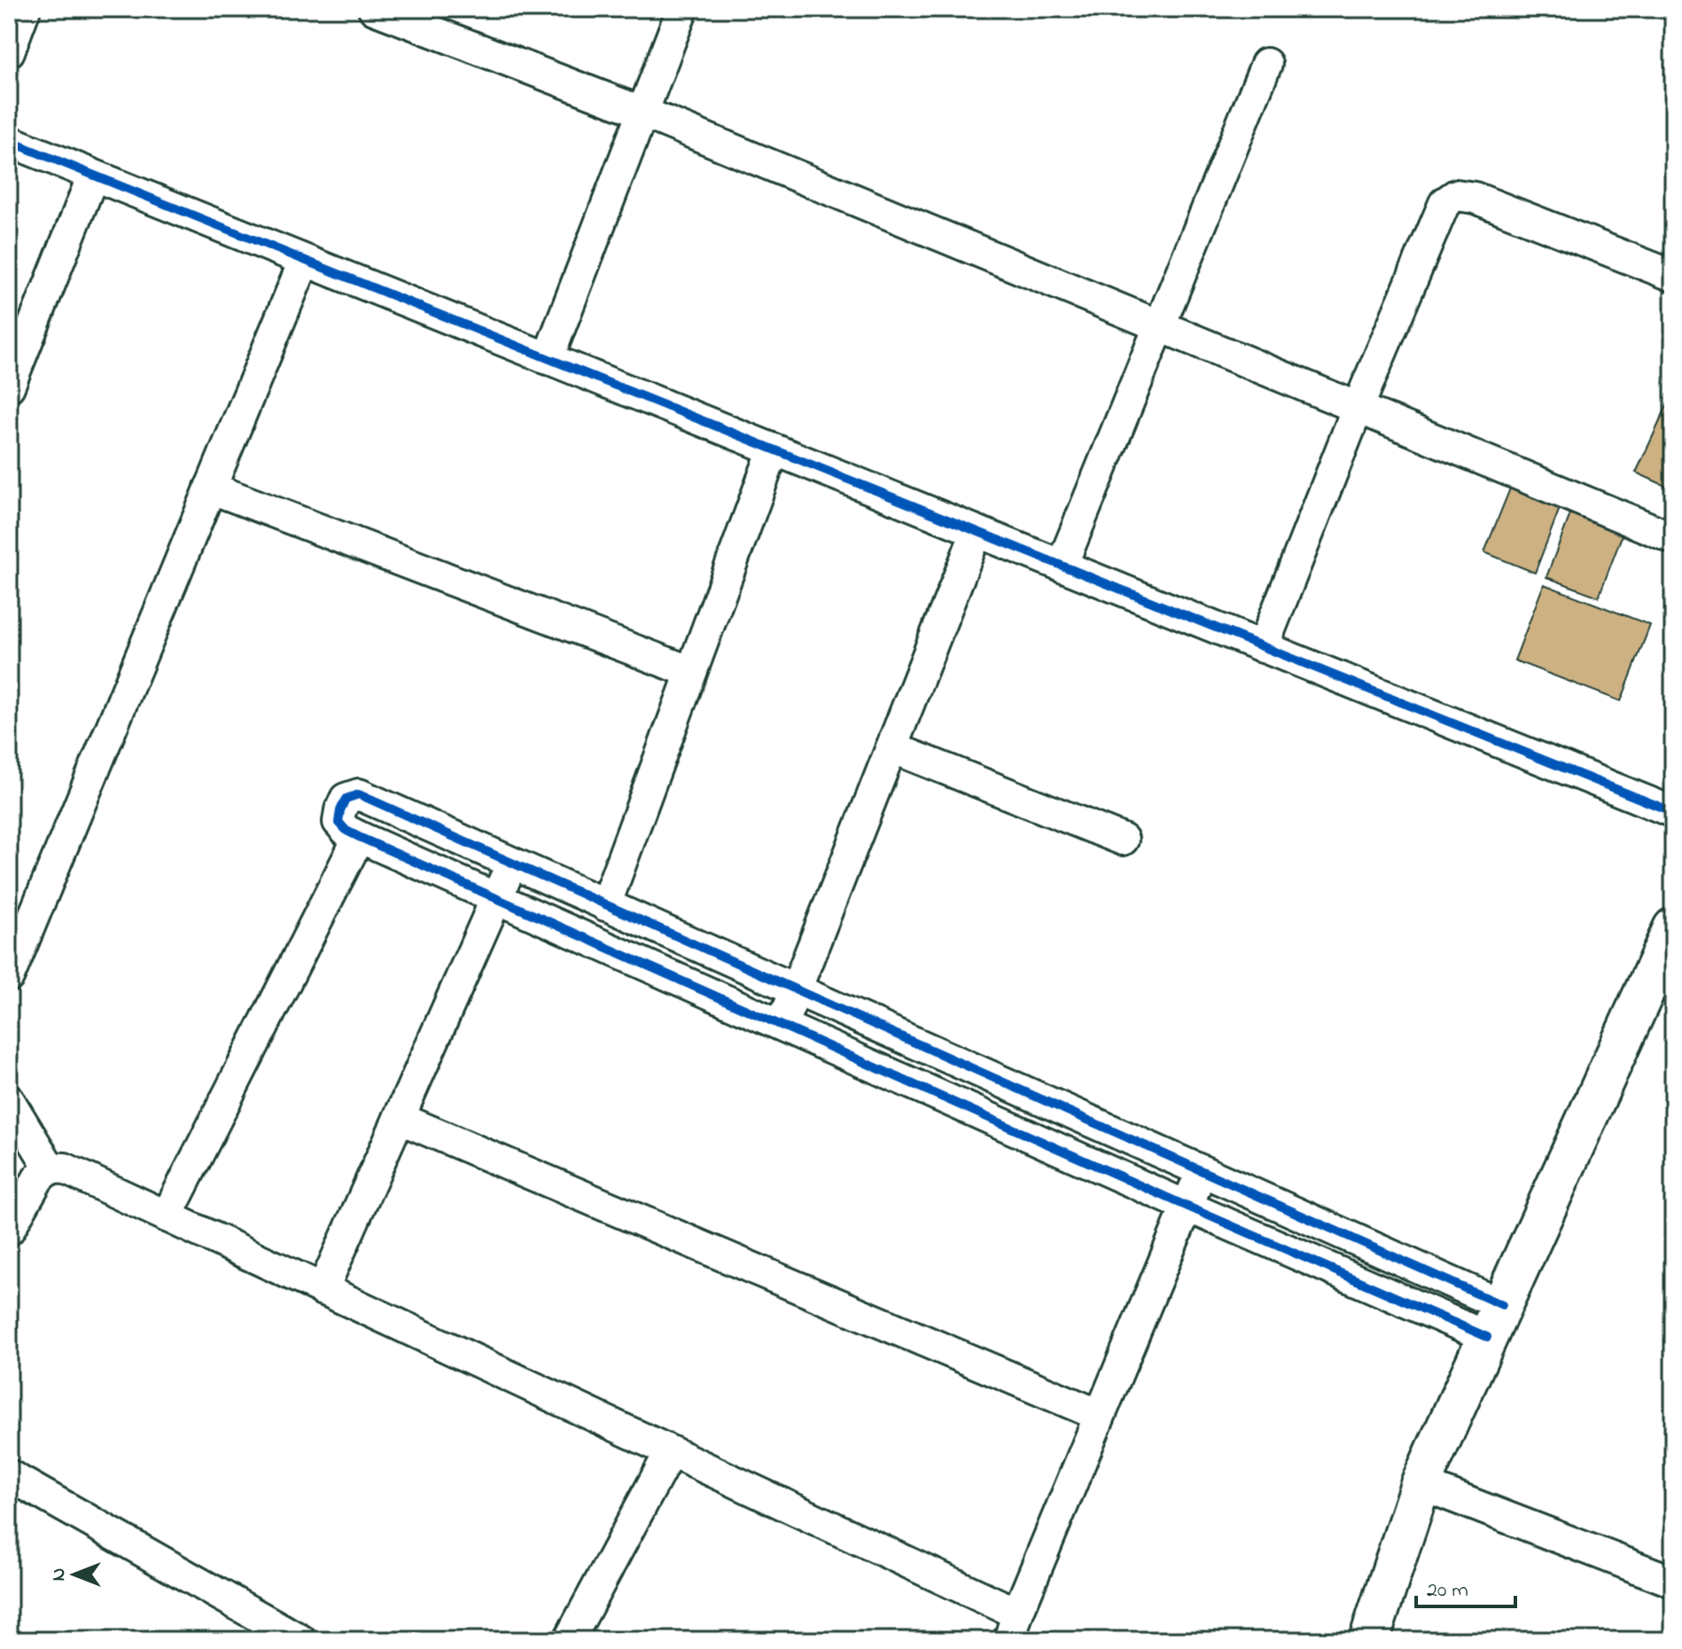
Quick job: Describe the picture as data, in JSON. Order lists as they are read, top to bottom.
{
  "scale_bar": "20 m",
  "north": "left"
}
